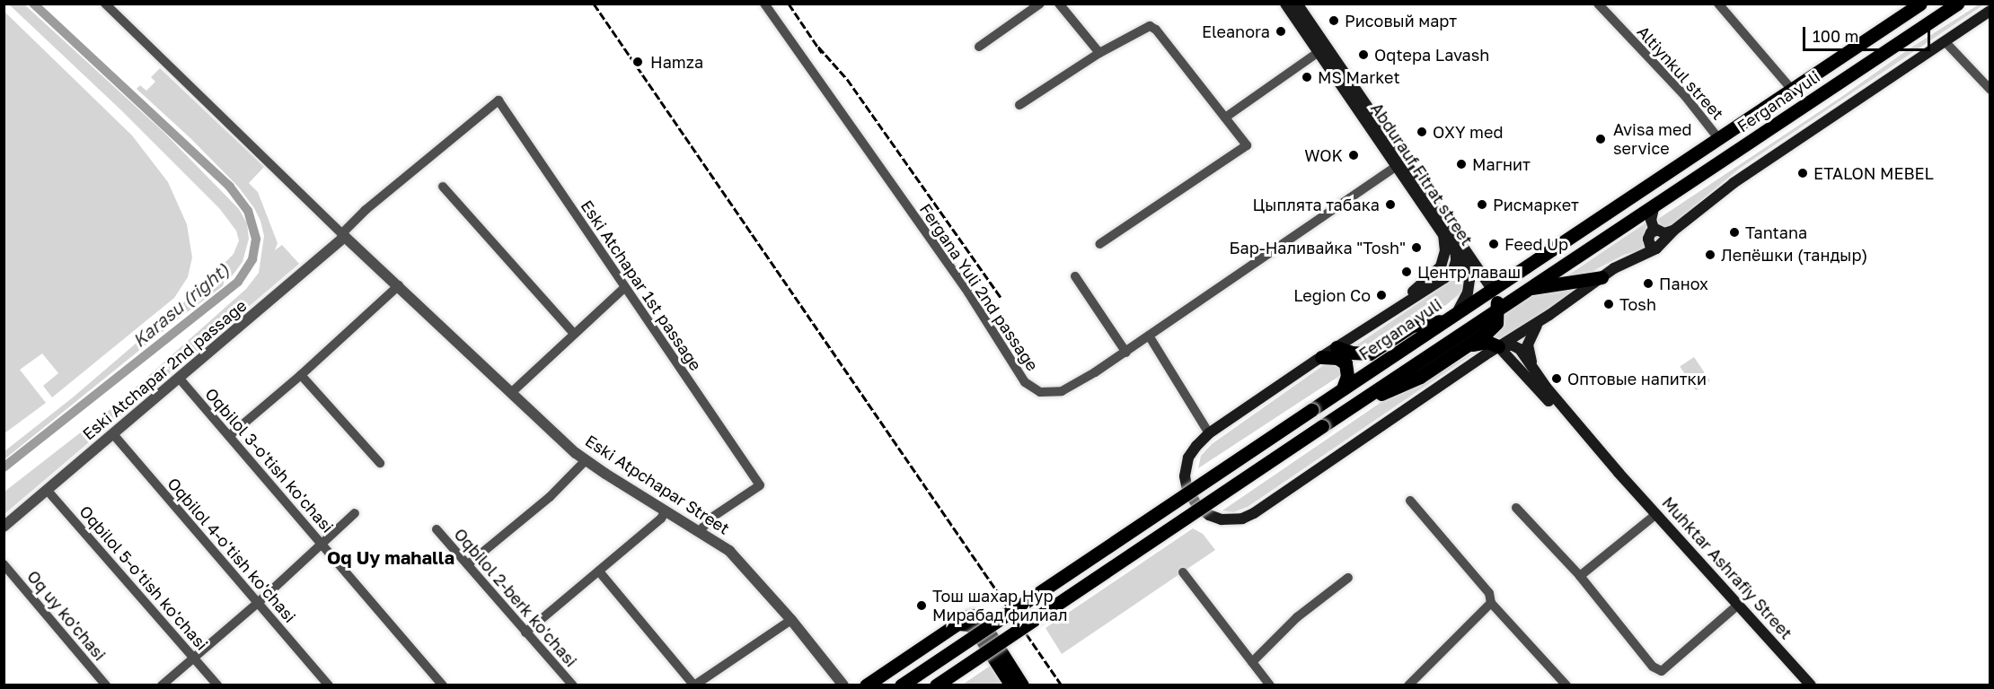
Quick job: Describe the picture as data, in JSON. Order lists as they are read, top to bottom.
{
  "streets": {
    "main road": ["Fergana yuli", "Abdurauf Fitrat street", "Muhktar Ashrafiy Street"],
    "street": [
      "Altiynkul street",
      "Eski Atchapar 1st passage",
      "Fergana Yuli 2nd passage",
      "Eski Atchapar 2nd passage",
      "Oqbilol 3-o'tish ko'chasi",
      "Eski Atpchapar Street",
      "Oqbilol 4-o'tish ko'chasi",
      "Oqbilol 5-o'tish ko'chasi",
      "Oqbilol 2-berk ko'chasi",
      "Oq uy ko'chasi"
    ]
  },
  "crossings": [
    ["Altiynkul street", "Fergana yuli"],
    ["Fergana yuli", "Abdurauf Fitrat street"],
    ["Abdurauf Fitrat street", "Fergana Yuli 2nd passage"],
    ["Eski Atchapar 1st passage", "Eski Atchapar 2nd passage"],
    ["Eski Atchapar 1st passage", "Eski Atpchapar Street"],
    ["Eski Atchapar 2nd passage", "Oqbilol 3-o'tish ko'chasi"],
    ["Eski Atchapar 2nd passage", "Eski Atpchapar Street"],
    ["Eski Atchapar 2nd passage", "Oqbilol 4-o'tish ko'chasi"],
    ["Eski Atchapar 2nd passage", "Oqbilol 5-o'tish ko'chasi"]
  ],
  "districts": ["Oq Uy mahalla"],
  "water": ["Karasu (right)"],
  "places": [
    "Рисовый март",
    "Eleanora",
    "Oqtepa Lavash",
    "Hamza",
    "MS Market",
    "OXY med",
    "Avisa med service",
    "WOK",
    "Магнит",
    "ETALON MEBEL",
    "Цыплята табака",
    "Рисмаркет",
    "Tantana",
    "Feed Up",
    "Бар-Наливайка \"Tosh\"",
    "Лепёшки (тандыр)",
    "Центр лаваш",
    "Панох",
    "Legion Co",
    "Tosh",
    "Оптовые напитки",
    "Тош шахар Нур Мирабад филиал"
  ],
  "scale_bar": "100 m"
}
